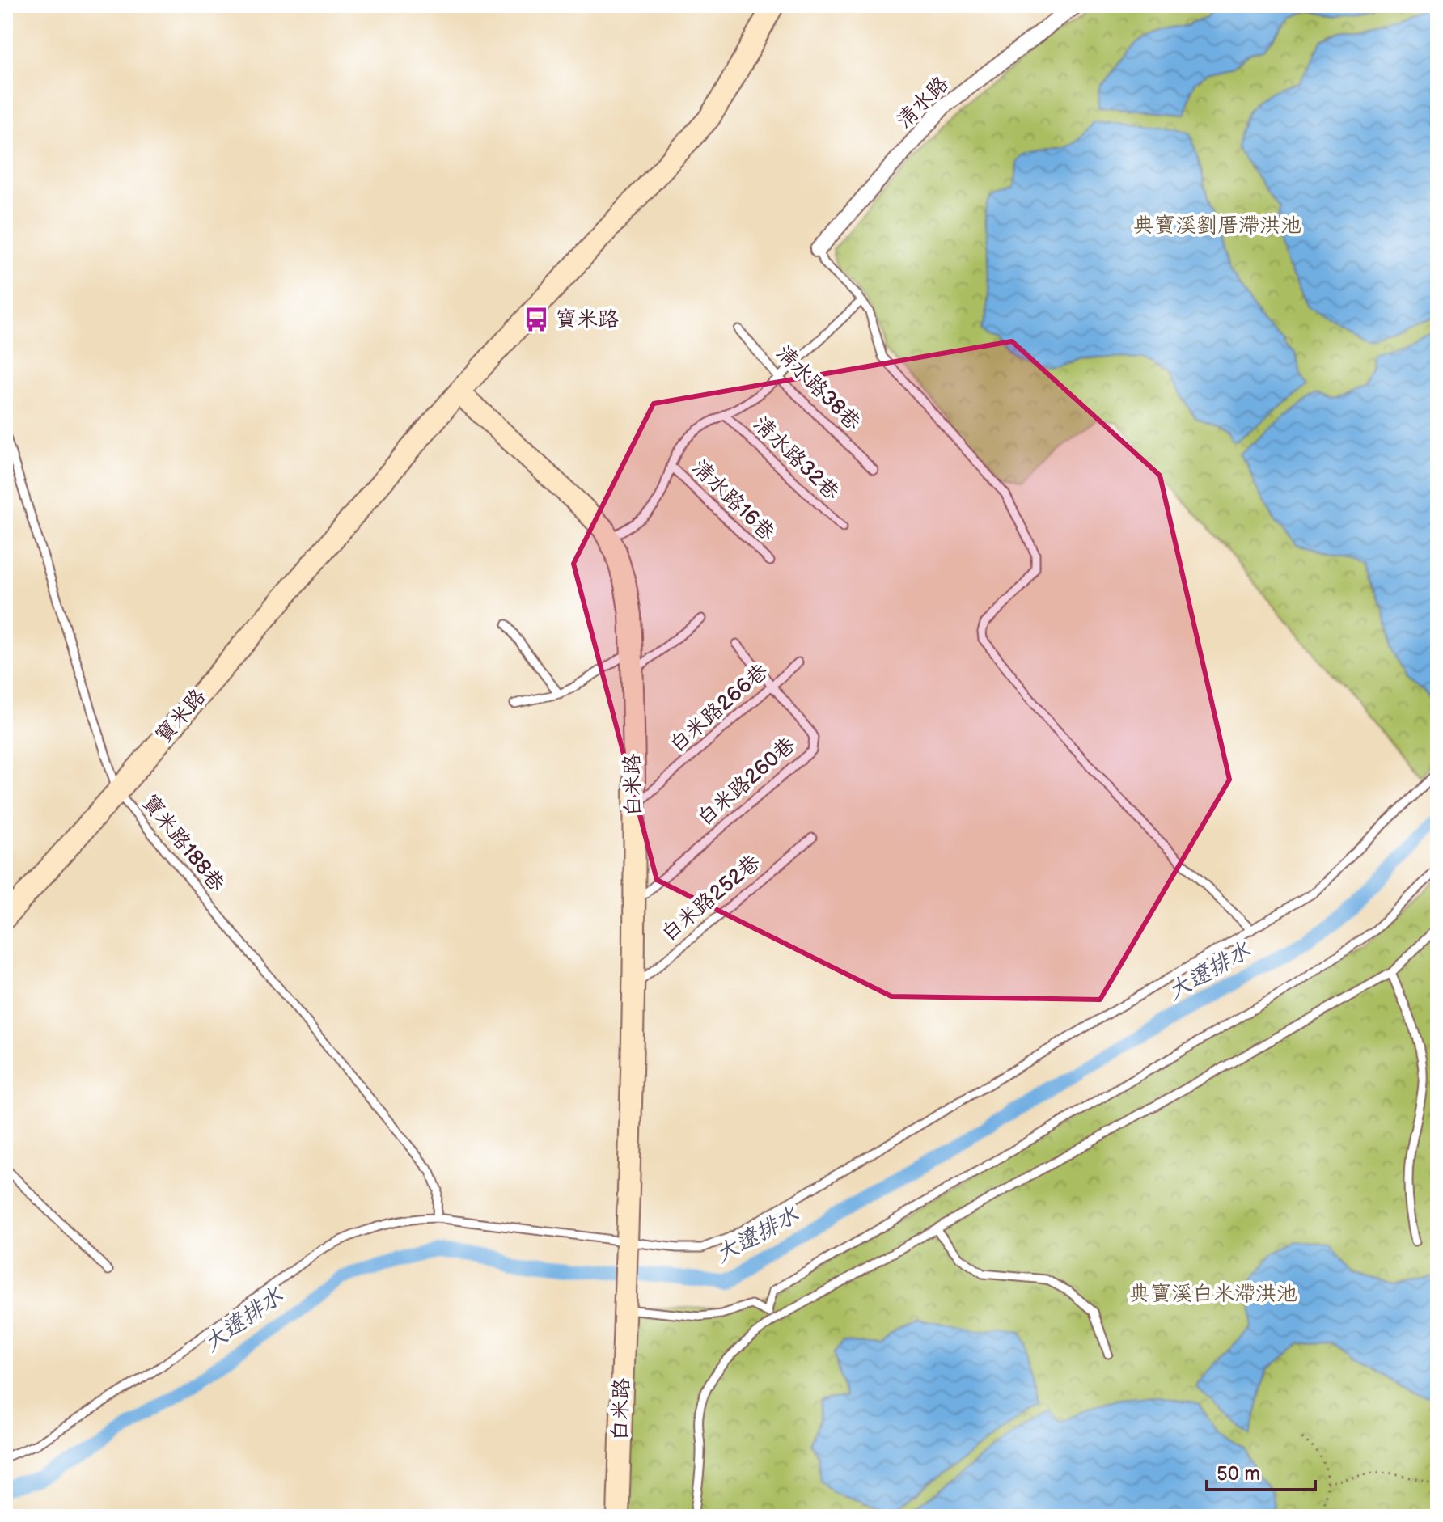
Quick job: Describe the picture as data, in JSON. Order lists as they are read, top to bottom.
{
  "streets": {
    "street": ["清水路", "寶米路", "白米路"],
    "lane": [
      "清水路38巷",
      "清水路32巷",
      "清水路16巷",
      "白米路266巷",
      "白米路260巷",
      "寶米路188巷",
      "白米路252巷"
    ]
  },
  "crossings": [
    ["白米路266巷", "白米路260巷"],
    ["白米路266巷", "白米路"],
    ["寶米路", "白米路"],
    ["寶米路", "寶米路188巷"],
    ["白米路260巷", "白米路"],
    ["白米路", "白米路252巷"]
  ],
  "water": ["大遼排水"],
  "parks": ["典寶溪劉厝滯洪池", "典寶溪白米滯洪池"],
  "places": {
    "bus stop": ["寶米路"]
  },
  "scale_bar": "50 m"
}
